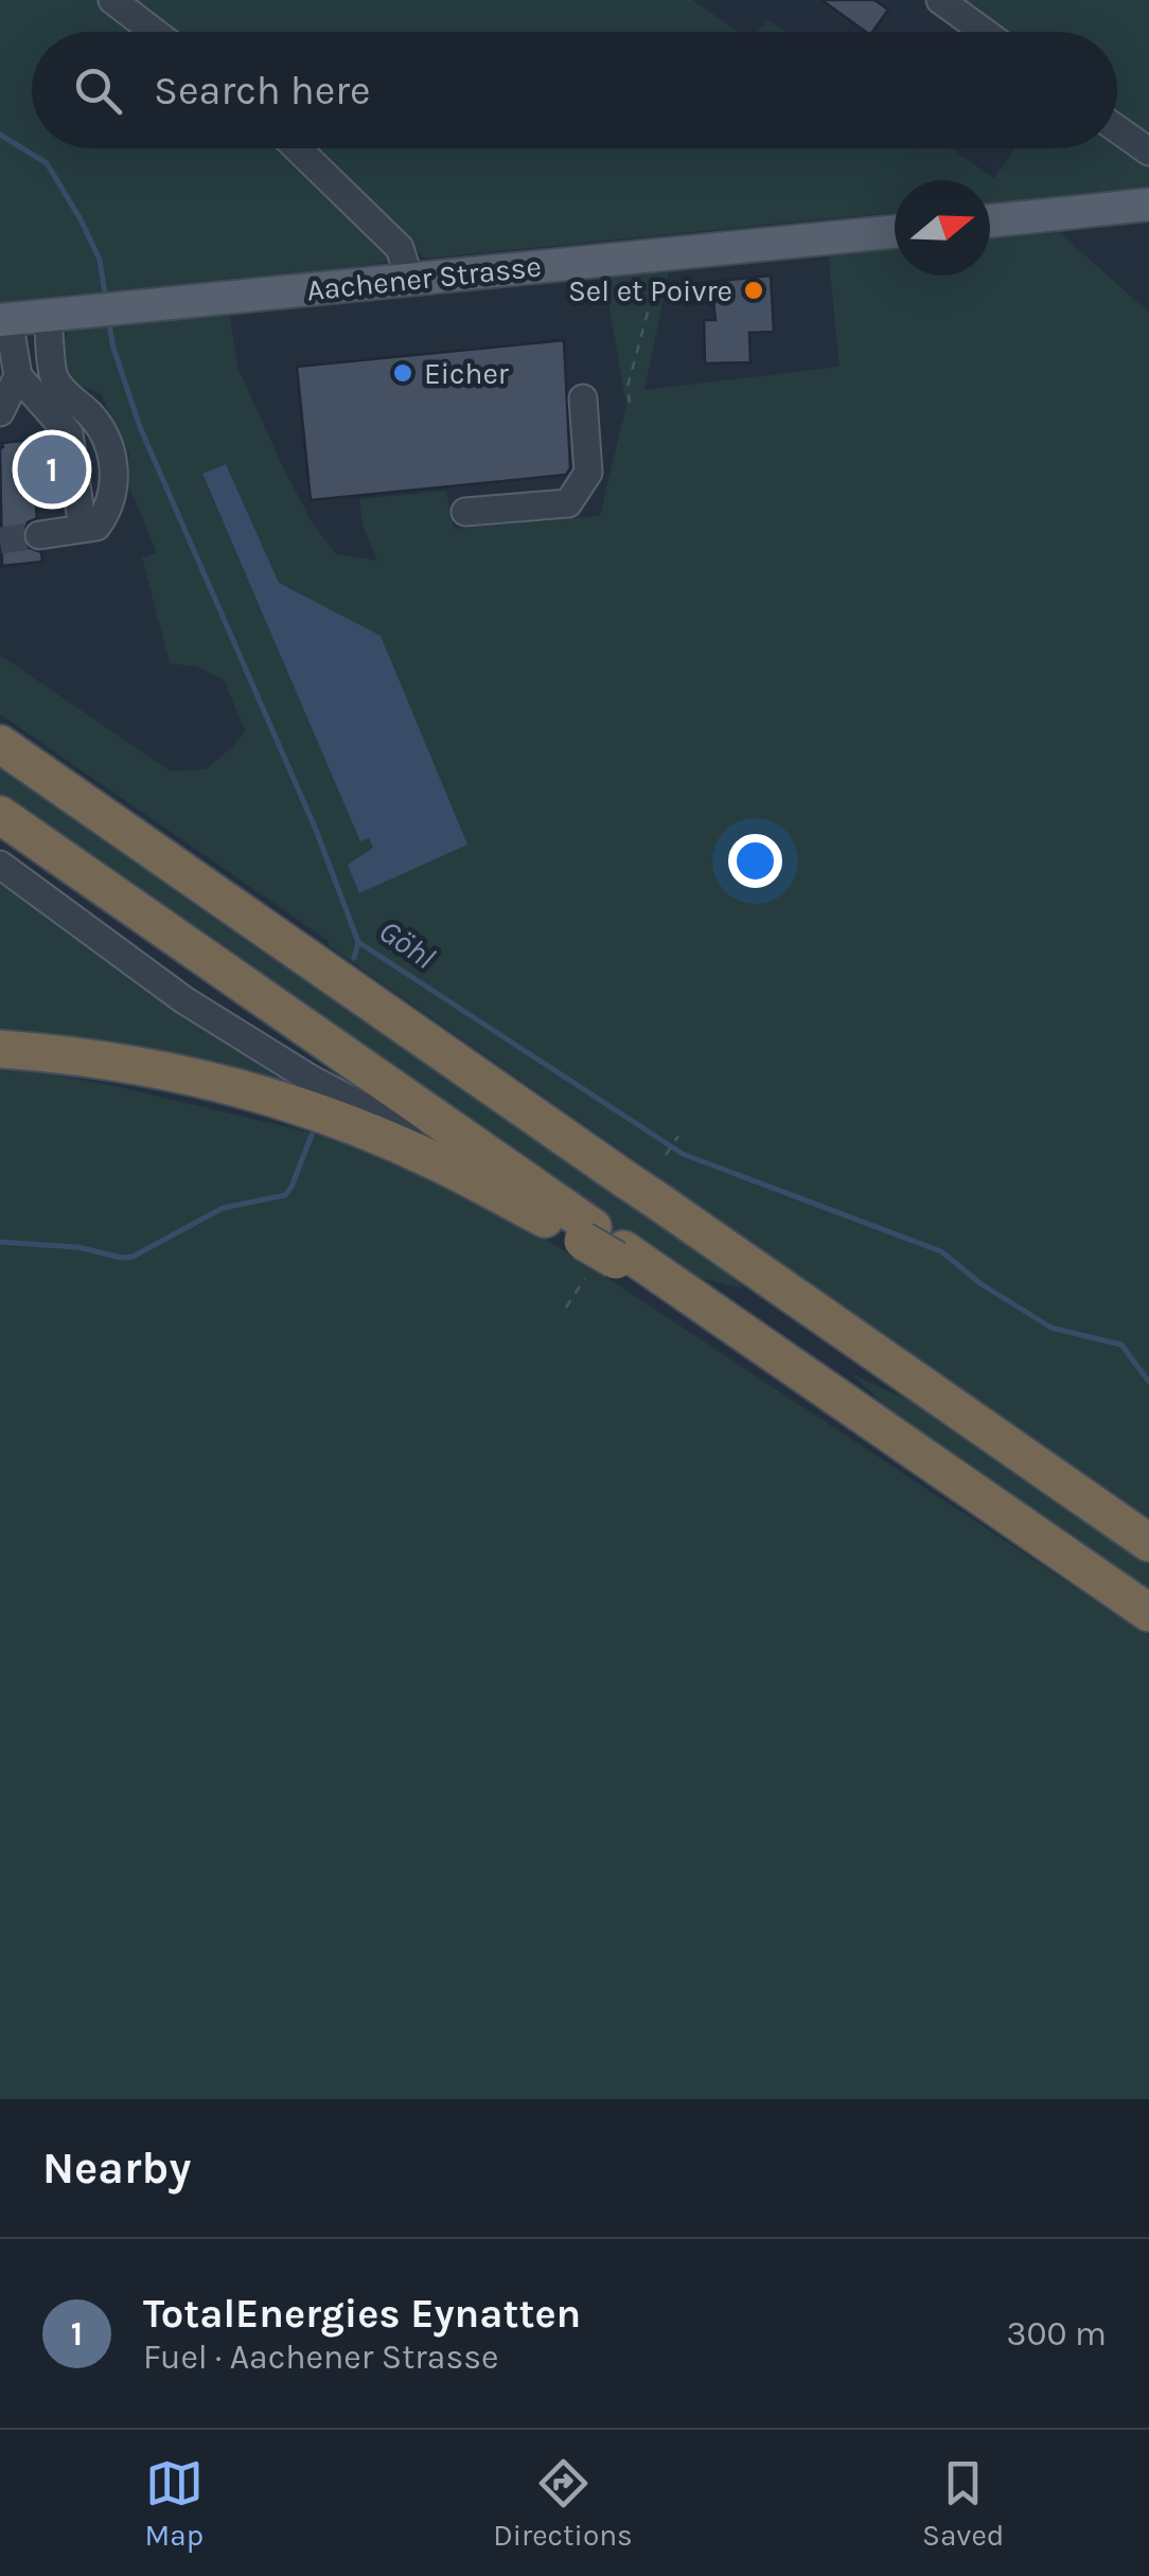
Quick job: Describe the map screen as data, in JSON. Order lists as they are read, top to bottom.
{
  "streets": {
    "main road": ["Aachener Strasse"]
  },
  "water": ["Göhl"],
  "places": ["Sel et Poivre", "Eicher"],
  "north": "right",
  "page": {
    "search": "Search here",
    "pins": "1",
    "heading": "Nearby",
    "list": [
      {
        "mark": "1",
        "name": "TotalEnergies Eynatten",
        "note": "Fuel · Aachener Strasse",
        "value": "300 m"
      }
    ],
    "nav": ["Map", "Directions", "Saved"]
  }
}
